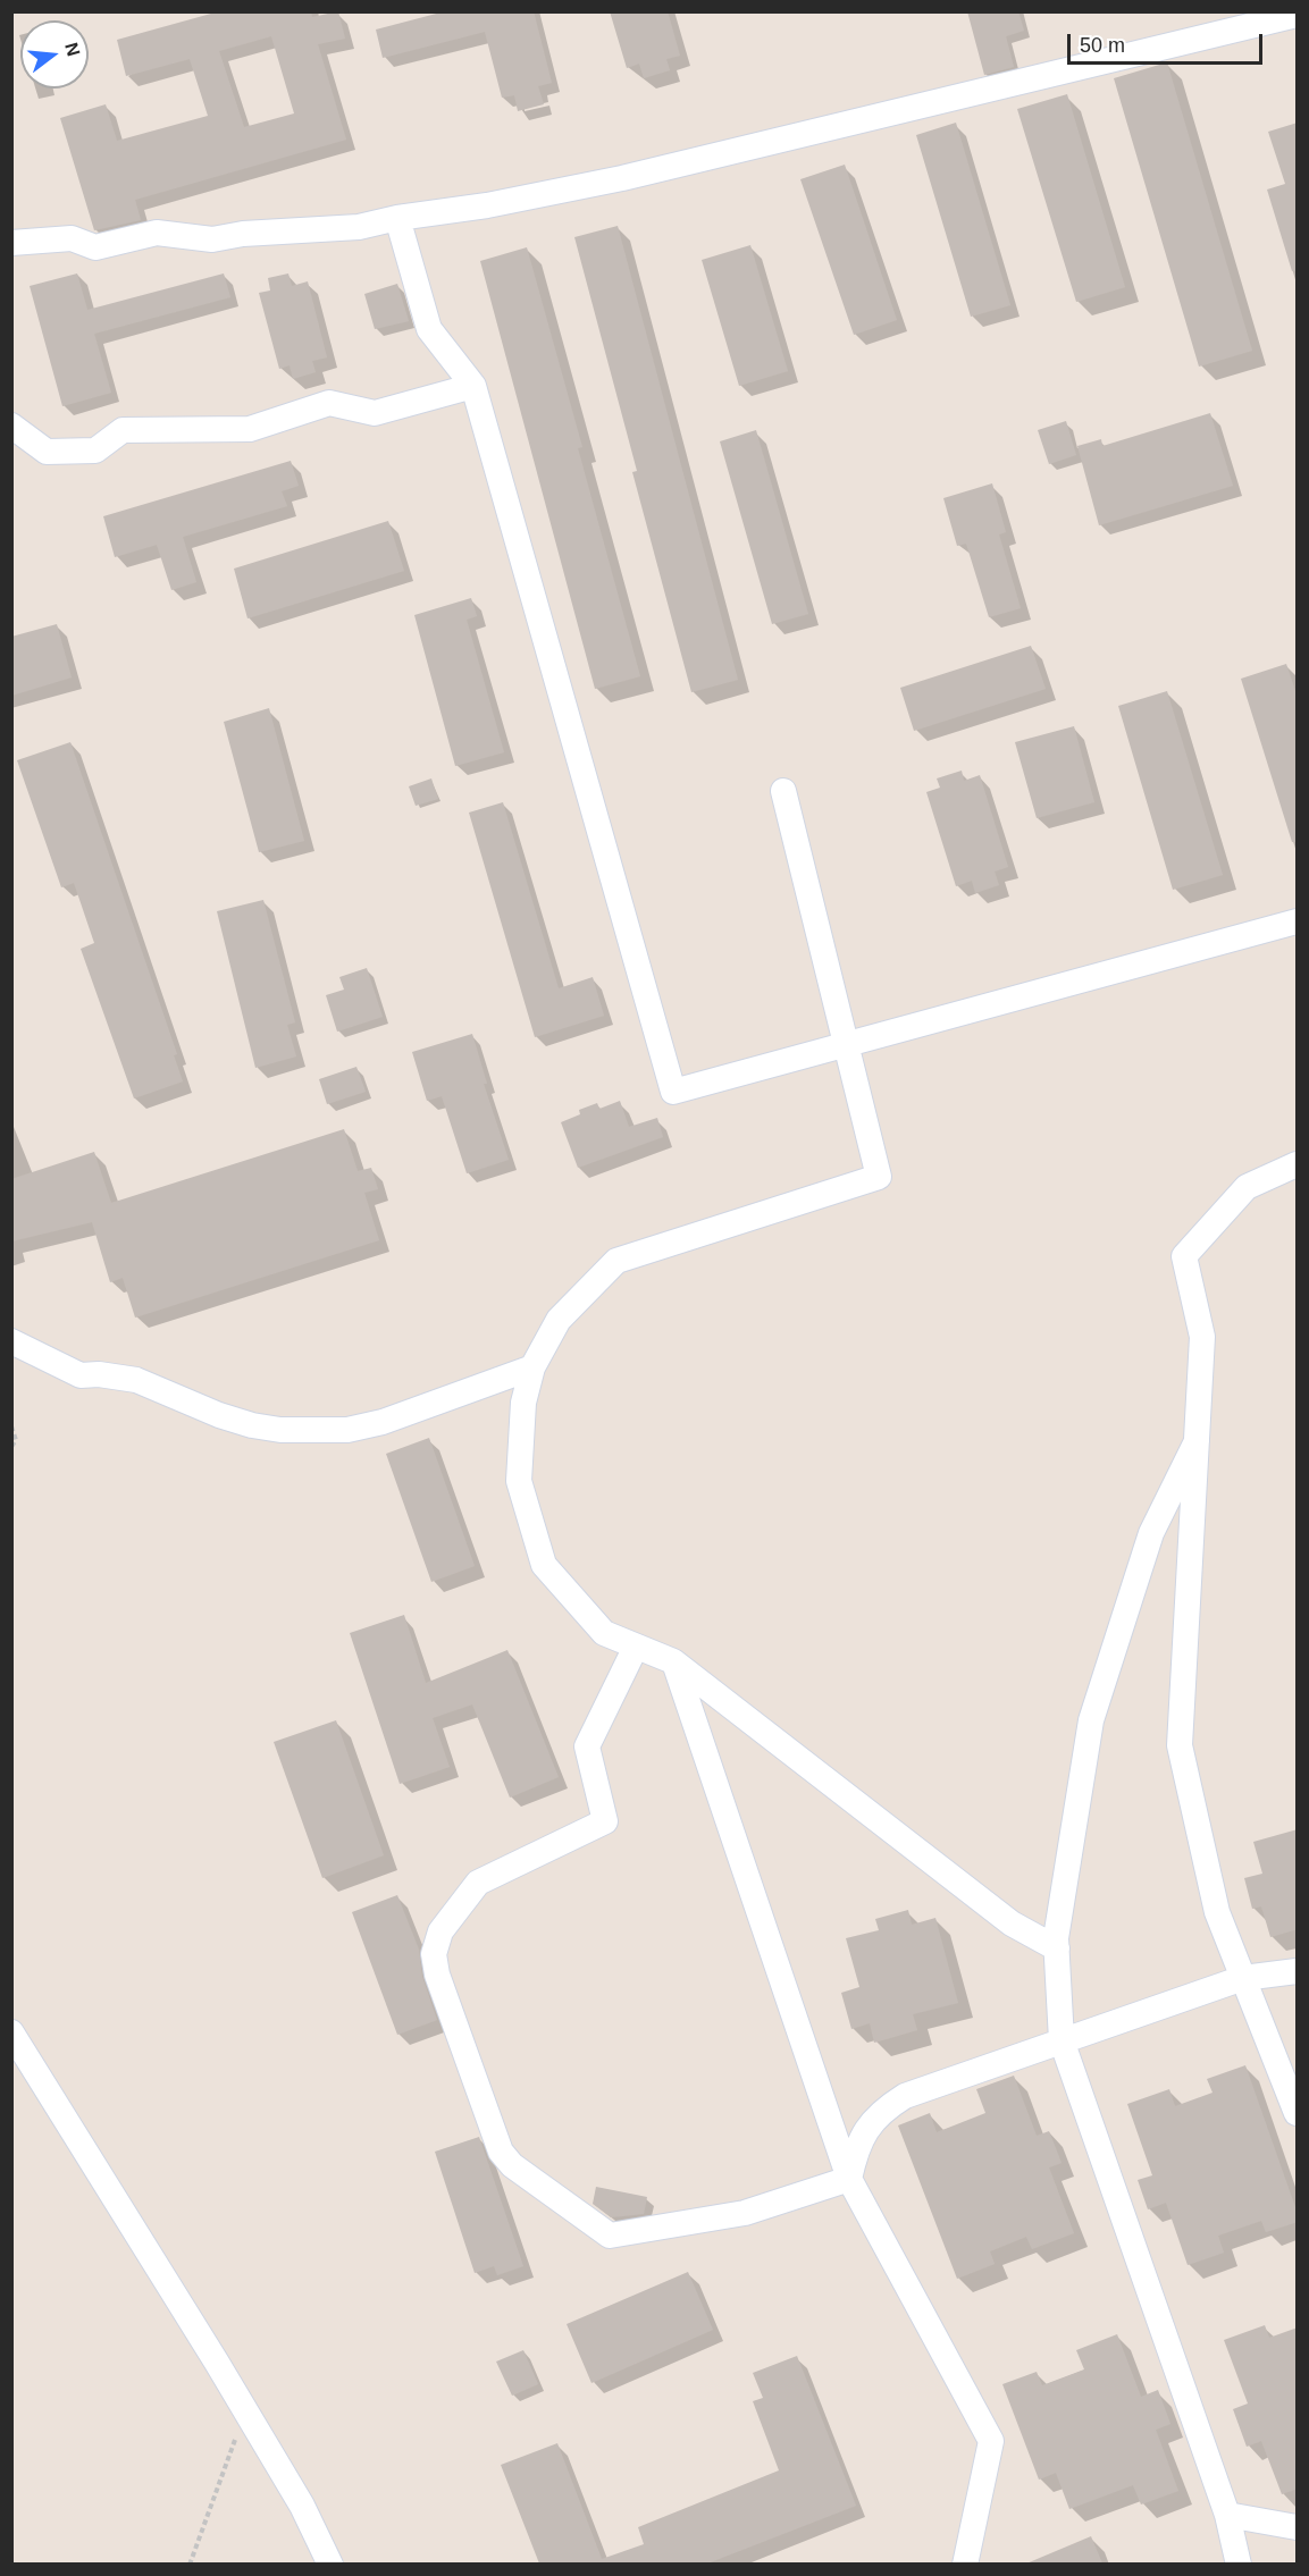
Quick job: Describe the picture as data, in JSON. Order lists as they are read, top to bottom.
{
  "scale_bar": "50 m",
  "north": "right"
}
